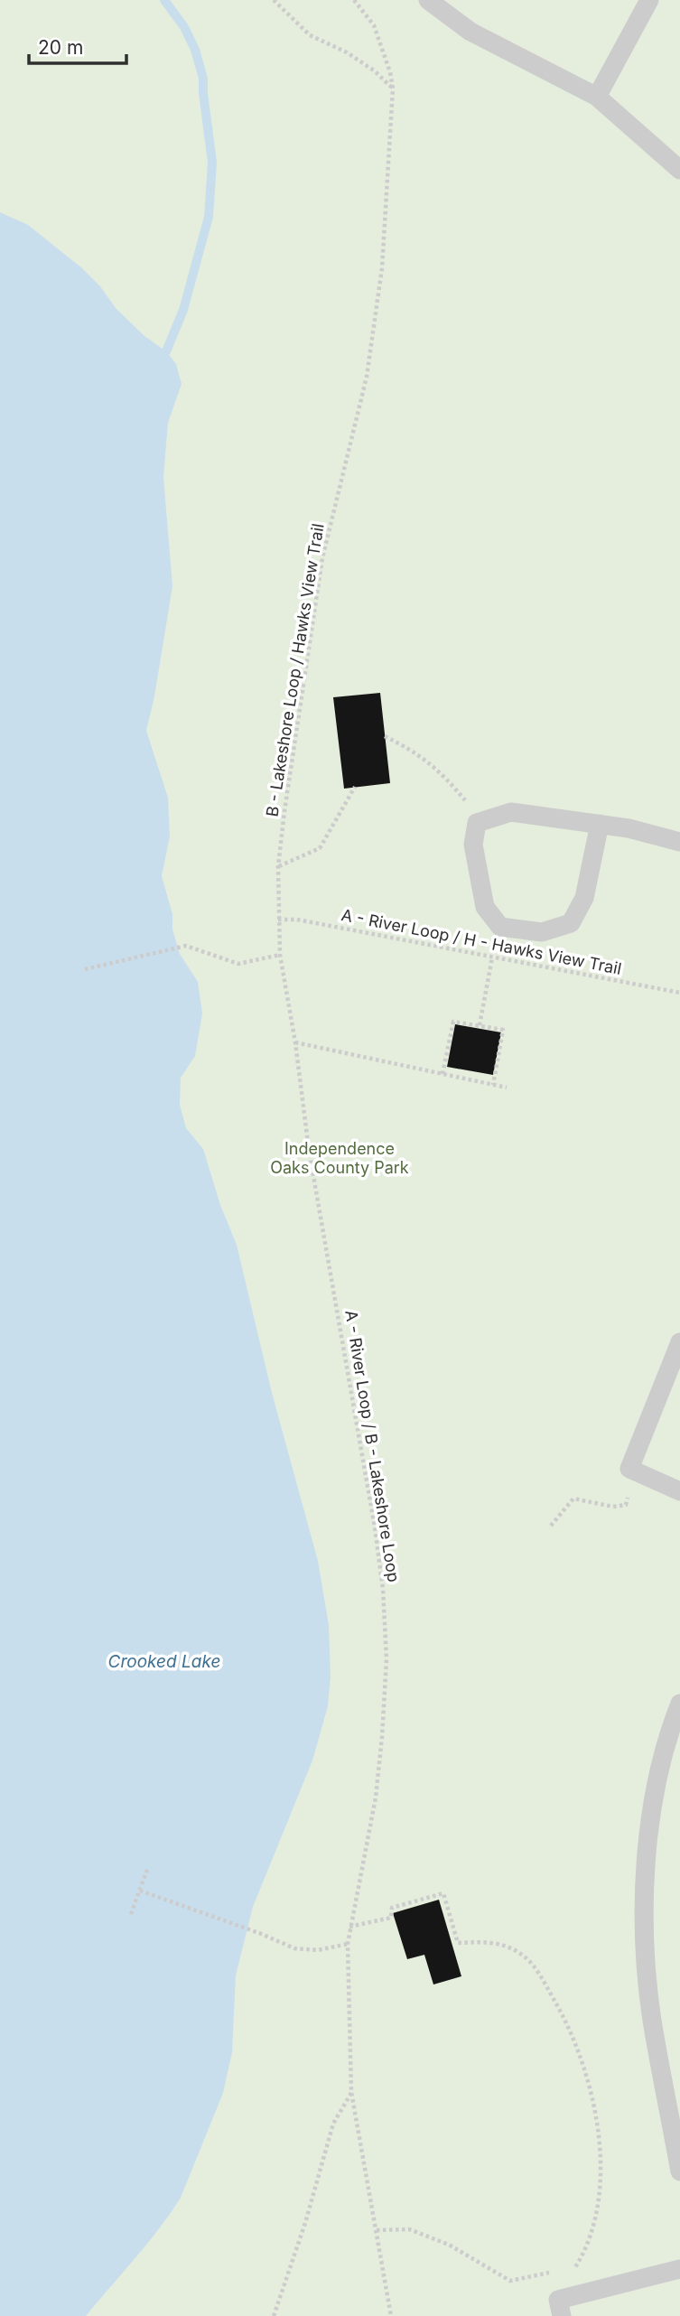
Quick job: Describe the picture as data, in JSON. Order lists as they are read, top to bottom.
{
  "streets": {
    "path": ["B - Lakeshore Loop / Hawks View Trail", "A - River Loop / H - Hawks View Trail", "A - River Loop / B - Lakeshore Loop"]
  },
  "crossings": [
    ["B - Lakeshore Loop / Hawks View Trail", "A - River Loop / H - Hawks View Trail"],
    ["B - Lakeshore Loop / Hawks View Trail", "A - River Loop / B - Lakeshore Loop"],
    ["A - River Loop / H - Hawks View Trail", "A - River Loop / B - Lakeshore Loop"]
  ],
  "water": ["Crooked Lake"],
  "parks": ["Independence Oaks County Park"],
  "scale_bar": "20 m"
}
